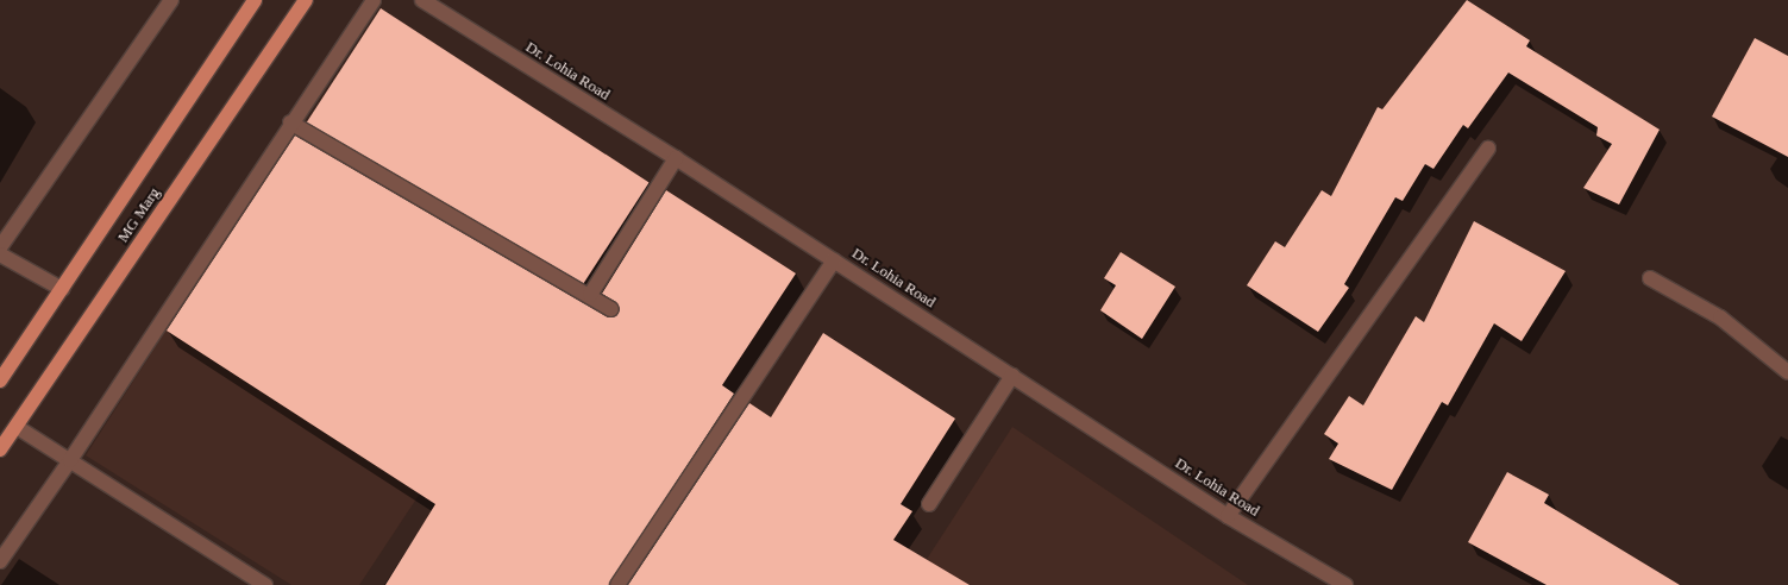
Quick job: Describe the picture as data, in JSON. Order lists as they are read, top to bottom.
{
  "streets": {
    "main road": ["MG Marg"],
    "street": ["Dr. Lohia Road"]
  }
}
